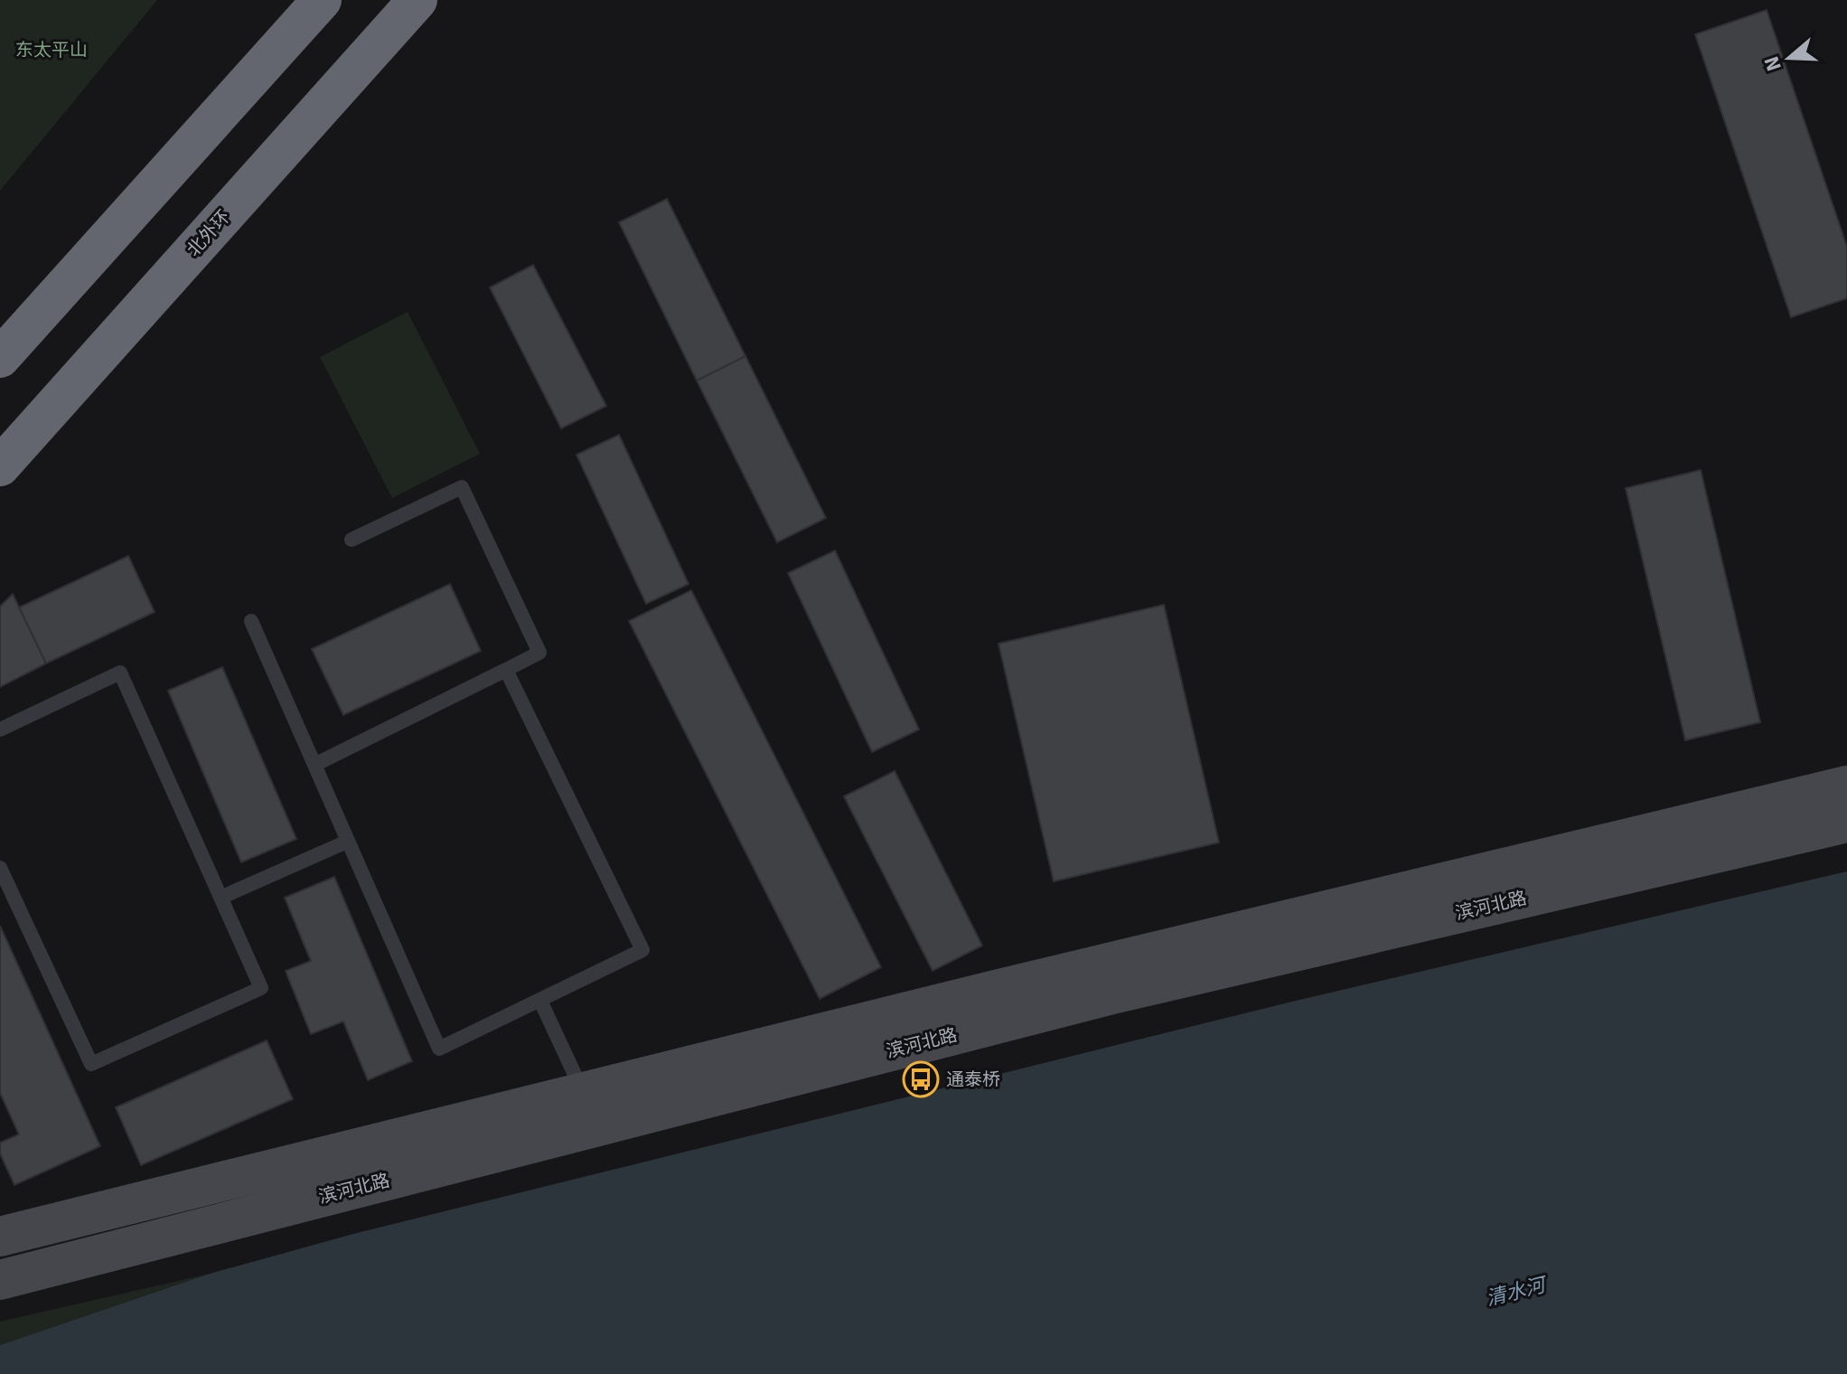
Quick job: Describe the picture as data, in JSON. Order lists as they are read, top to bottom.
{
  "streets": {
    "highway": ["北外环"],
    "main road": ["滨河北路"]
  },
  "water": ["清水河"],
  "parks": ["东太平山"],
  "places": {
    "bus stop": ["通泰桥"]
  },
  "north": "left"
}
